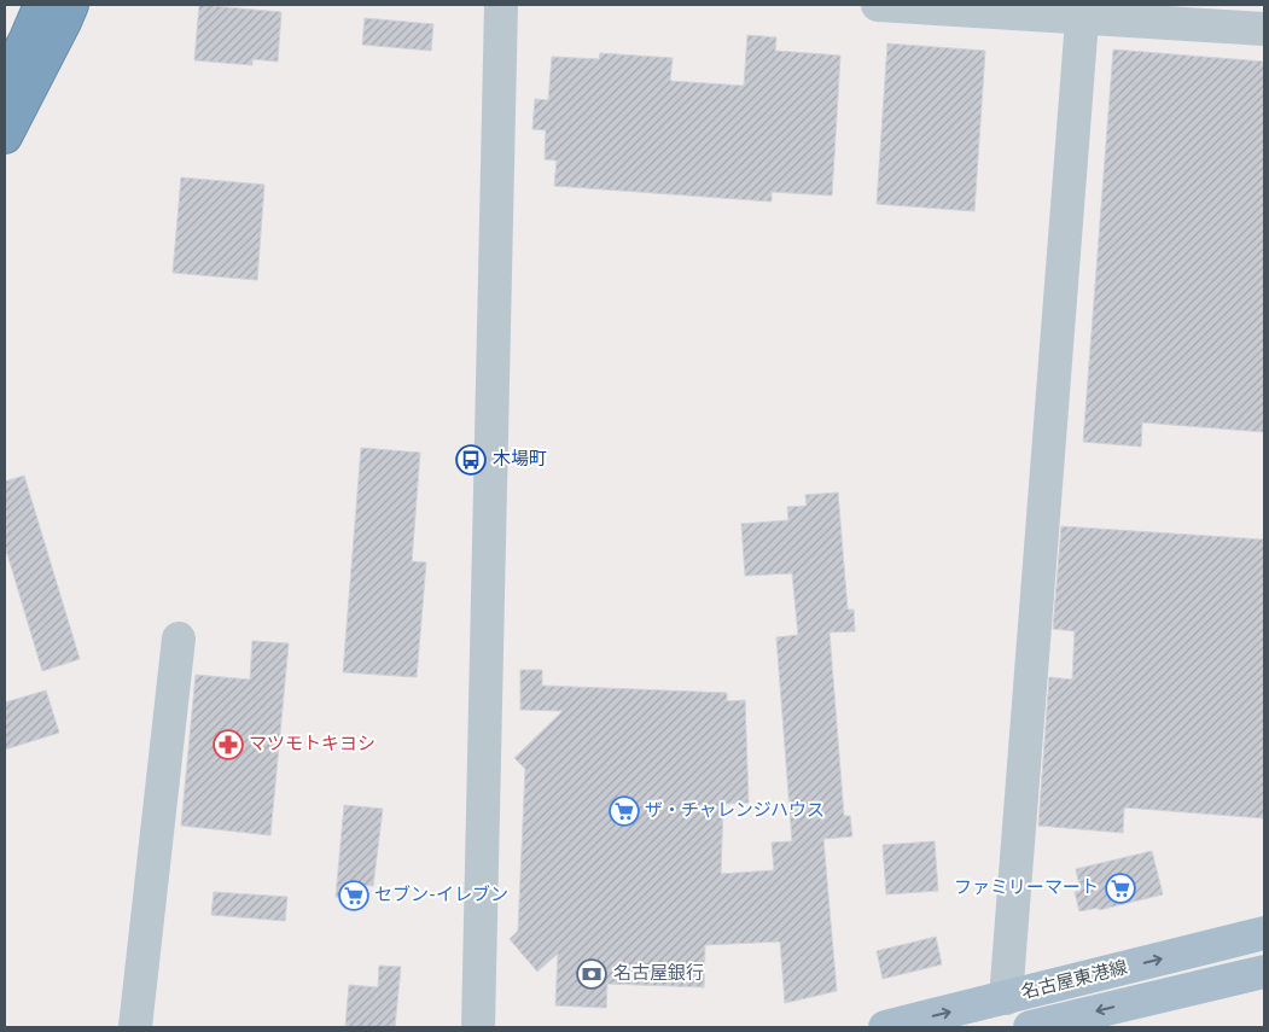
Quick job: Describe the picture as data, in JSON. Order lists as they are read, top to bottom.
{
  "streets": {
    "main road": ["名古屋東港線"]
  },
  "places": {
    "bus stop": ["木場町"],
    "pharmacy": ["マツモトキヨシ"],
    "supermarket": ["ザ・チャレンジハウス", "ファミリーマート", "セブン-イレブン"],
    "bank": ["名古屋銀行"]
  }
}
